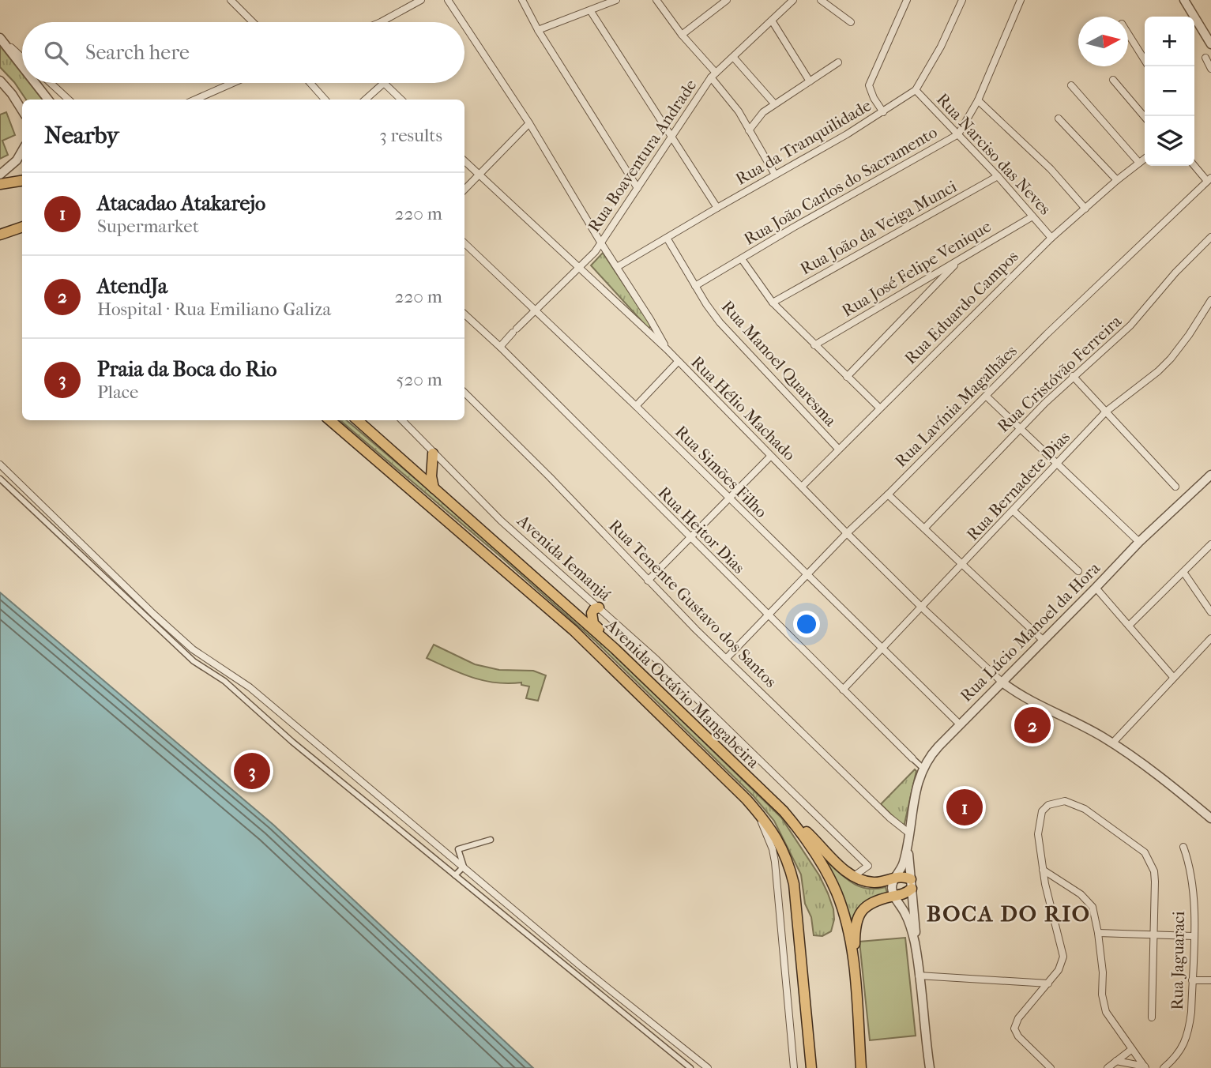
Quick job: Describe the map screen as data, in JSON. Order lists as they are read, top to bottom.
{
  "streets": {
    "main road": ["Avenida Octávio Mangabeira"],
    "street": [
      "Rua da Tranquilidade",
      "Rua Narciso das Neves",
      "Rua Boaventura Andrade",
      "Rua João Carlos do Sacramento",
      "Rua João da Veiga Munci",
      "Rua José Felipe Venique",
      "Rua Eduardo Campos",
      "Rua Manoel Quaresma",
      "Rua Cristóvão Ferreira",
      "Rua Lavínia Magalhães",
      "Rua Hélio Machado",
      "Rua Simões Filho",
      "Rua Bernadete Dias",
      "Rua Heitor Dias",
      "Avenida Iemanjá",
      "Rua Tenente Gustavo dos Santos",
      "Rua Lúcio Manoel da Hora",
      "Rua Jaguaraci"
    ]
  },
  "crossings": [
    ["Rua da Tranquilidade", "Rua Narciso das Neves"],
    ["Rua da Tranquilidade", "Rua Manoel Quaresma"],
    ["Rua Narciso das Neves", "Rua João Carlos do Sacramento"],
    ["Rua Narciso das Neves", "Rua João da Veiga Munci"],
    ["Rua Narciso das Neves", "Rua José Felipe Venique"],
    ["Rua Narciso das Neves", "Rua Eduardo Campos"],
    ["Rua Boaventura Andrade", "Rua Hélio Machado"],
    ["Rua Boaventura Andrade", "Rua Simões Filho"],
    ["Rua Boaventura Andrade", "Rua Heitor Dias"],
    ["Rua João Carlos do Sacramento", "Rua Manoel Quaresma"],
    ["Rua Eduardo Campos", "Rua Manoel Quaresma"],
    ["Rua Eduardo Campos", "Rua Hélio Machado"],
    ["Rua Lavínia Magalhães", "Rua Hélio Machado"],
    ["Rua Lavínia Magalhães", "Rua Simões Filho"],
    ["Rua Lavínia Magalhães", "Rua Heitor Dias"],
    ["Rua Lavínia Magalhães", "Rua Tenente Gustavo dos Santos"],
    ["Rua Hélio Machado", "Rua Bernadete Dias"],
    ["Rua Hélio Machado", "Rua Lúcio Manoel da Hora"],
    ["Rua Simões Filho", "Rua Bernadete Dias"],
    ["Rua Simões Filho", "Rua Lúcio Manoel da Hora"],
    ["Rua Bernadete Dias", "Rua Heitor Dias"],
    ["Rua Heitor Dias", "Rua Lúcio Manoel da Hora"],
    ["Rua Tenente Gustavo dos Santos", "Rua Lúcio Manoel da Hora"]
  ],
  "districts": ["BOCA DO RIO"],
  "north": "right",
  "page": {
    "map_buttons": ["+", "−"],
    "search": "Search here",
    "heading": ["Nearby", "3 results"],
    "list": [
      {
        "mark": "1",
        "name": "Atacadao Atakarejo",
        "note": "Supermarket",
        "value": "220 m"
      },
      {
        "mark": "2",
        "name": "AtendJa",
        "note": "Hospital · Rua Emiliano Galiza",
        "value": "220 m"
      },
      {
        "mark": "3",
        "name": "Praia da Boca do Rio",
        "note": "Place",
        "value": "520 m"
      }
    ],
    "pins": ["2", "3", "1"]
  }
}
